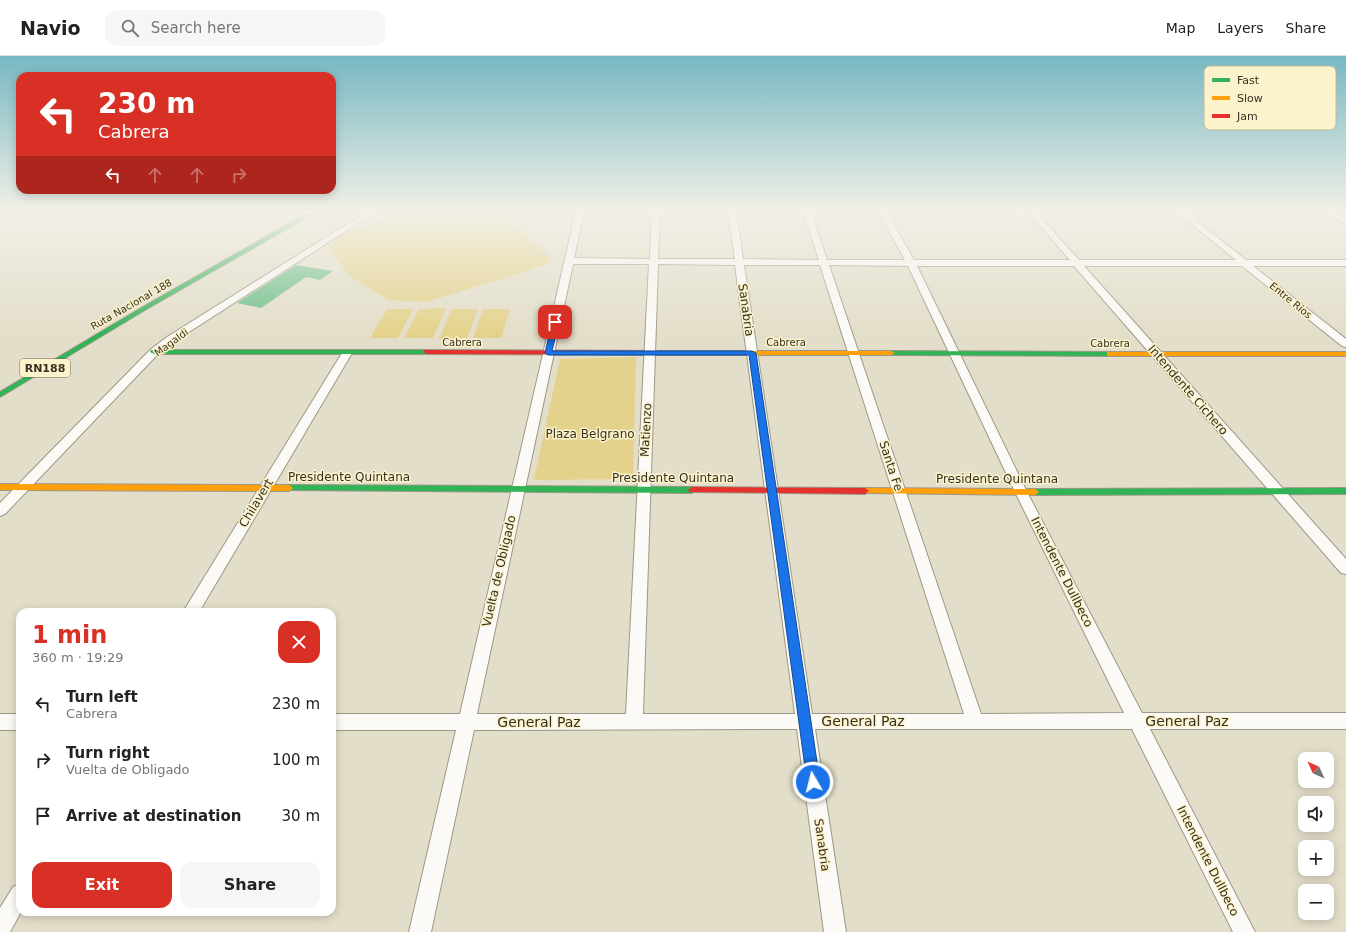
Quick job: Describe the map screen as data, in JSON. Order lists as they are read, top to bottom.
{
  "streets": {
    "main road": [
      "Ruta Nacional 188",
      "Cabrera",
      "RN188",
      "Presidente Quintana"
    ],
    "street": [
      "Entre Ríos",
      "Sanabria",
      "Magaldi",
      "Intendente Cichero",
      "Matienzo",
      "Santa Fe",
      "Chilavert",
      "Vuelta de Obligado",
      "Intendente Dullbeco",
      "General Paz"
    ]
  },
  "crossings": [
    ["Sanabria", "Cabrera"],
    ["Sanabria", "Presidente Quintana"],
    ["Sanabria", "General Paz"],
    ["Magaldi", "Cabrera"],
    ["Magaldi", "Presidente Quintana"],
    ["Cabrera", "Intendente Cichero"],
    ["Cabrera", "Matienzo"],
    ["Cabrera", "Santa Fe"],
    ["Cabrera", "Chilavert"],
    ["Cabrera", "Vuelta de Obligado"],
    ["Cabrera", "Intendente Dullbeco"],
    ["Intendente Cichero", "Presidente Quintana"],
    ["Matienzo", "Presidente Quintana"],
    ["Matienzo", "General Paz"],
    ["Santa Fe", "Presidente Quintana"],
    ["Santa Fe", "General Paz"],
    ["Presidente Quintana", "Chilavert"],
    ["Presidente Quintana", "Vuelta de Obligado"],
    ["Presidente Quintana", "Intendente Dullbeco"],
    ["Vuelta de Obligado", "General Paz"],
    ["Intendente Dullbeco", "General Paz"]
  ],
  "parks": ["Plaza Belgrano"],
  "legend": ["Fast", "Slow", "Jam"],
  "north": "top left",
  "page": {
    "header": "Navio",
    "search": "Search here",
    "nav": ["Map", "Layers", "Share"],
    "turn": ["230 m", "Cabrera"],
    "heading": ["1 min", "360 m · 19:29"],
    "list": [
      {
        "name": "Turn left",
        "note": "Cabrera",
        "value": "230 m"
      },
      {
        "name": "Turn right",
        "note": "Vuelta de Obligado",
        "value": "100 m"
      },
      {
        "name": "Arrive at destination",
        "value": "30 m"
      }
    ],
    "map_buttons": ["+", "−"],
    "buttons": ["Exit", "Share"]
  }
}
